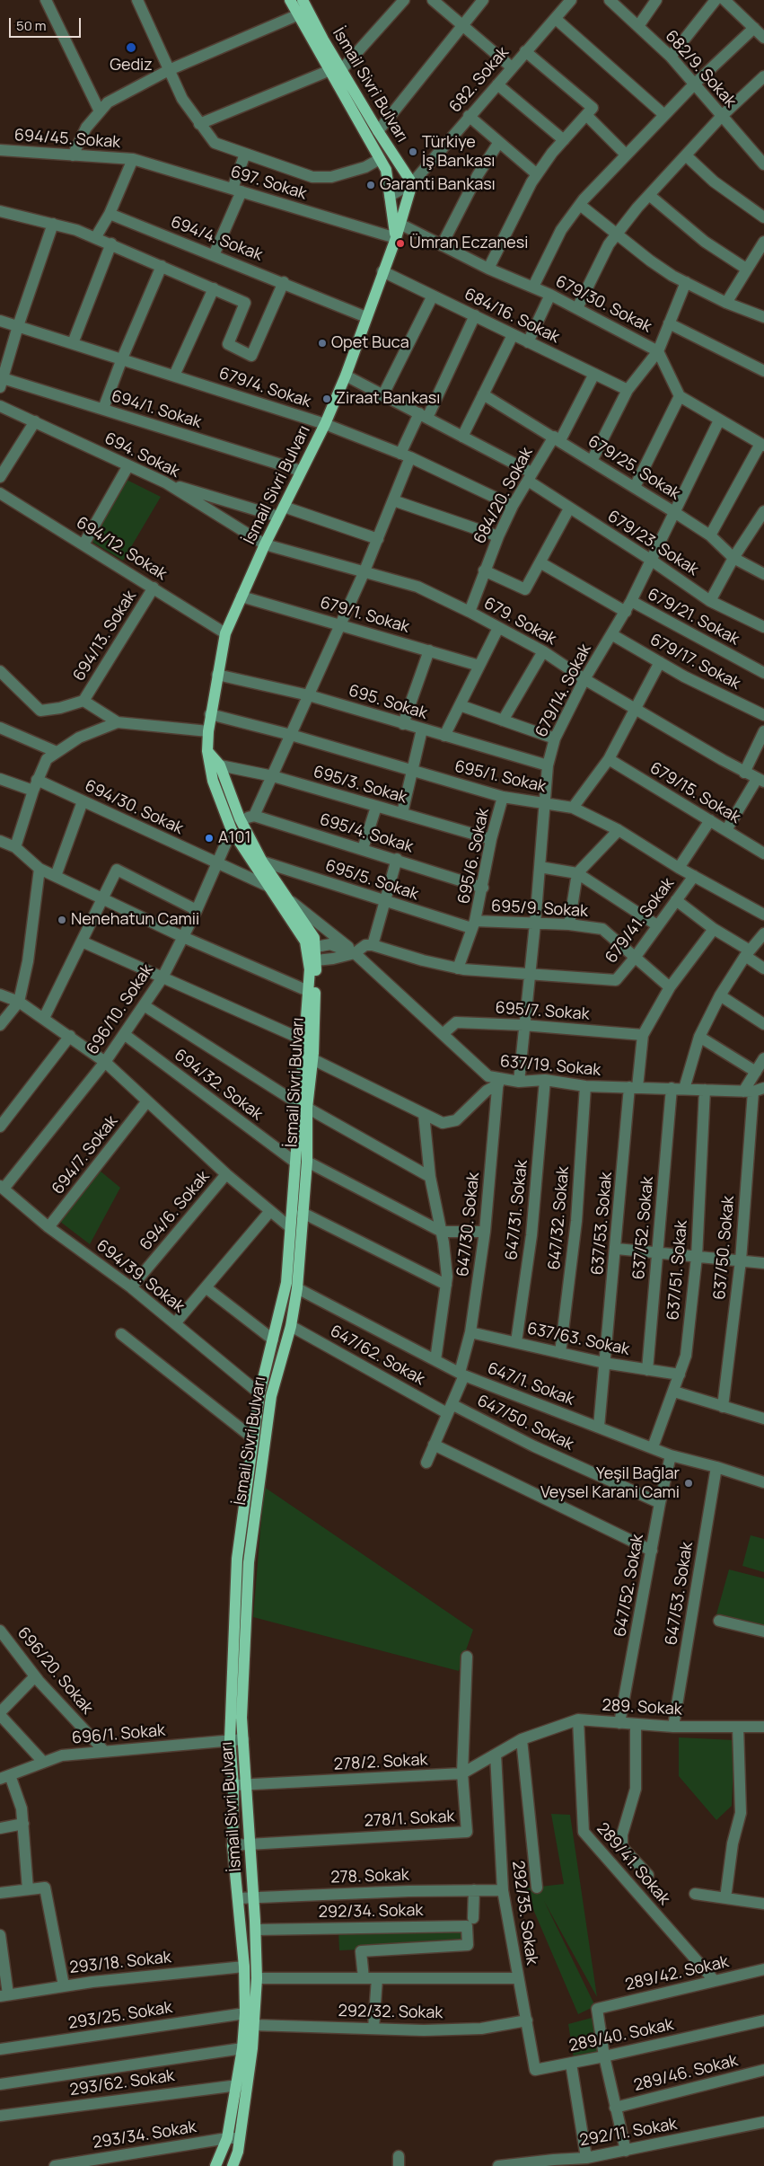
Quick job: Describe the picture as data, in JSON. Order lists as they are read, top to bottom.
{
  "streets": {
    "main road": ["İsmail Sivri Bulvarı"],
    "street": [
      "682/9. Sokak",
      "682. Sokak",
      "694/45. Sokak",
      "697. Sokak",
      "694/4. Sokak",
      "679/30. Sokak",
      "684/16. Sokak",
      "679/4. Sokak",
      "694/1. Sokak",
      "694. Sokak",
      "679/25. Sokak",
      "684/20. Sokak",
      "679/23. Sokak",
      "694/12. Sokak",
      "679/1. Sokak",
      "679/21. Sokak",
      "679. Sokak",
      "694/13. Sokak",
      "679/17. Sokak",
      "679/14. Sokak",
      "695. Sokak",
      "695/1. Sokak",
      "695/3. Sokak",
      "679/15. Sokak",
      "694/30. Sokak",
      "695/4. Sokak",
      "695/6. Sokak",
      "695/5. Sokak",
      "695/9. Sokak",
      "679/41. Sokak",
      "696/10. Sokak",
      "695/7. Sokak",
      "637/19. Sokak",
      "694/32. Sokak",
      "694/7. Sokak",
      "647/31. Sokak",
      "694/6. Sokak",
      "647/32. Sokak",
      "637/53. Sokak",
      "647/30. Sokak",
      "637/52. Sokak",
      "637/50. Sokak",
      "637/51. Sokak",
      "694/39. Sokak",
      "637/63. Sokak",
      "647/62. Sokak",
      "647/1. Sokak",
      "647/50. Sokak",
      "647/52. Sokak",
      "647/53. Sokak",
      "696/20. Sokak",
      "289. Sokak",
      "696/1. Sokak",
      "278/2. Sokak",
      "278/1. Sokak",
      "289/41. Sokak",
      "278. Sokak",
      "292/34. Sokak",
      "292/35. Sokak",
      "293/18. Sokak",
      "289/42. Sokak",
      "292/32. Sokak",
      "293/25. Sokak",
      "289/40. Sokak",
      "289/46. Sokak",
      "293/62. Sokak",
      "292/11. Sokak",
      "293/34. Sokak"
    ]
  },
  "crossings": [
    ["682. Sokak", "İsmail Sivri Bulvarı"],
    ["İsmail Sivri Bulvarı", "697. Sokak"],
    ["İsmail Sivri Bulvarı", "694/4. Sokak"],
    ["İsmail Sivri Bulvarı", "679/30. Sokak"],
    ["İsmail Sivri Bulvarı", "684/16. Sokak"],
    ["İsmail Sivri Bulvarı", "679/4. Sokak"],
    ["İsmail Sivri Bulvarı", "694/1. Sokak"],
    ["İsmail Sivri Bulvarı", "694. Sokak"],
    ["İsmail Sivri Bulvarı", "679/23. Sokak"],
    ["İsmail Sivri Bulvarı", "694/12. Sokak"],
    ["İsmail Sivri Bulvarı", "679/1. Sokak"],
    ["İsmail Sivri Bulvarı", "679. Sokak"],
    ["İsmail Sivri Bulvarı", "695. Sokak"],
    ["İsmail Sivri Bulvarı", "695/1. Sokak"],
    ["İsmail Sivri Bulvarı", "695/3. Sokak"],
    ["İsmail Sivri Bulvarı", "694/30. Sokak"],
    ["İsmail Sivri Bulvarı", "695/4. Sokak"],
    ["İsmail Sivri Bulvarı", "695/5. Sokak"],
    ["İsmail Sivri Bulvarı", "696/10. Sokak"],
    ["İsmail Sivri Bulvarı", "637/19. Sokak"],
    ["İsmail Sivri Bulvarı", "694/32. Sokak"],
    ["İsmail Sivri Bulvarı", "694/39. Sokak"],
    ["İsmail Sivri Bulvarı", "647/62. Sokak"],
    ["İsmail Sivri Bulvarı", "647/1. Sokak"],
    ["İsmail Sivri Bulvarı", "696/1. Sokak"],
    ["İsmail Sivri Bulvarı", "278/2. Sokak"],
    ["İsmail Sivri Bulvarı", "278/1. Sokak"],
    ["İsmail Sivri Bulvarı", "278. Sokak"],
    ["İsmail Sivri Bulvarı", "292/34. Sokak"],
    ["İsmail Sivri Bulvarı", "293/18. Sokak"],
    ["İsmail Sivri Bulvarı", "292/32. Sokak"],
    ["İsmail Sivri Bulvarı", "293/25. Sokak"],
    ["İsmail Sivri Bulvarı", "293/62. Sokak"],
    ["İsmail Sivri Bulvarı", "293/34. Sokak"],
    ["694/45. Sokak", "697. Sokak"],
    ["684/16. Sokak", "684/20. Sokak"],
    ["679/4. Sokak", "684/20. Sokak"],
    ["694. Sokak", "679. Sokak"],
    ["679/25. Sokak", "684/20. Sokak"],
    ["679/25. Sokak", "679/14. Sokak"],
    ["684/20. Sokak", "679/23. Sokak"],
    ["684/20. Sokak", "679. Sokak"],
    ["679/23. Sokak", "679/14. Sokak"],
    ["694/12. Sokak", "694/13. Sokak"],
    ["679/21. Sokak", "679/14. Sokak"],
    ["679. Sokak", "679/14. Sokak"],
    ["679/17. Sokak", "679/14. Sokak"],
    ["679/14. Sokak", "695. Sokak"],
    ["679/14. Sokak", "695/1. Sokak"],
    ["679/14. Sokak", "695/9. Sokak"],
    ["679/14. Sokak", "679/41. Sokak"],
    ["679/14. Sokak", "695/7. Sokak"],
    ["679/14. Sokak", "637/19. Sokak"],
    ["695/1. Sokak", "695/6. Sokak"],
    ["695/1. Sokak", "679/41. Sokak"],
    ["695/3. Sokak", "695/6. Sokak"],
    ["694/30. Sokak", "696/10. Sokak"],
    ["695/4. Sokak", "695/6. Sokak"],
    ["695/6. Sokak", "695/5. Sokak"],
    ["695/6. Sokak", "695/9. Sokak"],
    ["695/5. Sokak", "695/9. Sokak"],
    ["695/9. Sokak", "679/41. Sokak"],
    ["696/10. Sokak", "694/32. Sokak"],
    ["696/10. Sokak", "694/39. Sokak"],
    ["695/7. Sokak", "637/19. Sokak"],
    ["695/7. Sokak", "637/53. Sokak"],
    ["637/19. Sokak", "647/31. Sokak"],
    ["637/19. Sokak", "647/32. Sokak"],
    ["637/19. Sokak", "637/53. Sokak"],
    ["637/19. Sokak", "647/30. Sokak"],
    ["637/19. Sokak", "637/52. Sokak"],
    ["637/19. Sokak", "637/50. Sokak"],
    ["637/19. Sokak", "637/51. Sokak"],
    ["694/7. Sokak", "694/39. Sokak"],
    ["647/31. Sokak", "637/63. Sokak"],
    ["694/6. Sokak", "694/39. Sokak"],
    ["647/32. Sokak", "637/63. Sokak"],
    ["637/53. Sokak", "637/63. Sokak"],
    ["637/53. Sokak", "647/1. Sokak"],
    ["647/30. Sokak", "637/63. Sokak"],
    ["647/30. Sokak", "647/62. Sokak"],
    ["647/30. Sokak", "647/1. Sokak"],
    ["647/30. Sokak", "647/50. Sokak"],
    ["637/52. Sokak", "637/63. Sokak"],
    ["637/51. Sokak", "637/63. Sokak"],
    ["637/51. Sokak", "647/1. Sokak"],
    ["647/62. Sokak", "647/50. Sokak"],
    ["647/1. Sokak", "647/52. Sokak"],
    ["647/1. Sokak", "647/53. Sokak"],
    ["647/50. Sokak", "647/52. Sokak"],
    ["647/52. Sokak", "289. Sokak"],
    ["647/53. Sokak", "289. Sokak"],
    ["696/20. Sokak", "696/1. Sokak"],
    ["289. Sokak", "278/2. Sokak"],
    ["289. Sokak", "289/41. Sokak"],
    ["278/2. Sokak", "278/1. Sokak"],
    ["278/2. Sokak", "292/35. Sokak"],
    ["289/41. Sokak", "289/42. Sokak"],
    ["278. Sokak", "292/35. Sokak"],
    ["292/34. Sokak", "292/32. Sokak"],
    ["292/35. Sokak", "292/32. Sokak"],
    ["292/35. Sokak", "289/40. Sokak"],
    ["289/42. Sokak", "289/40. Sokak"],
    ["292/32. Sokak", "289/40. Sokak"]
  ],
  "places": [
    "Gediz",
    "Türkiye İş Bankası",
    "Garanti Bankası",
    "Ümran Eczanesi",
    "Opet Buca",
    "Ziraat Bankası",
    "A101",
    "Nenehatun Camii",
    "Yeşil Bağlar Veysel Karani Cami"
  ],
  "scale_bar": "50 m"
}
